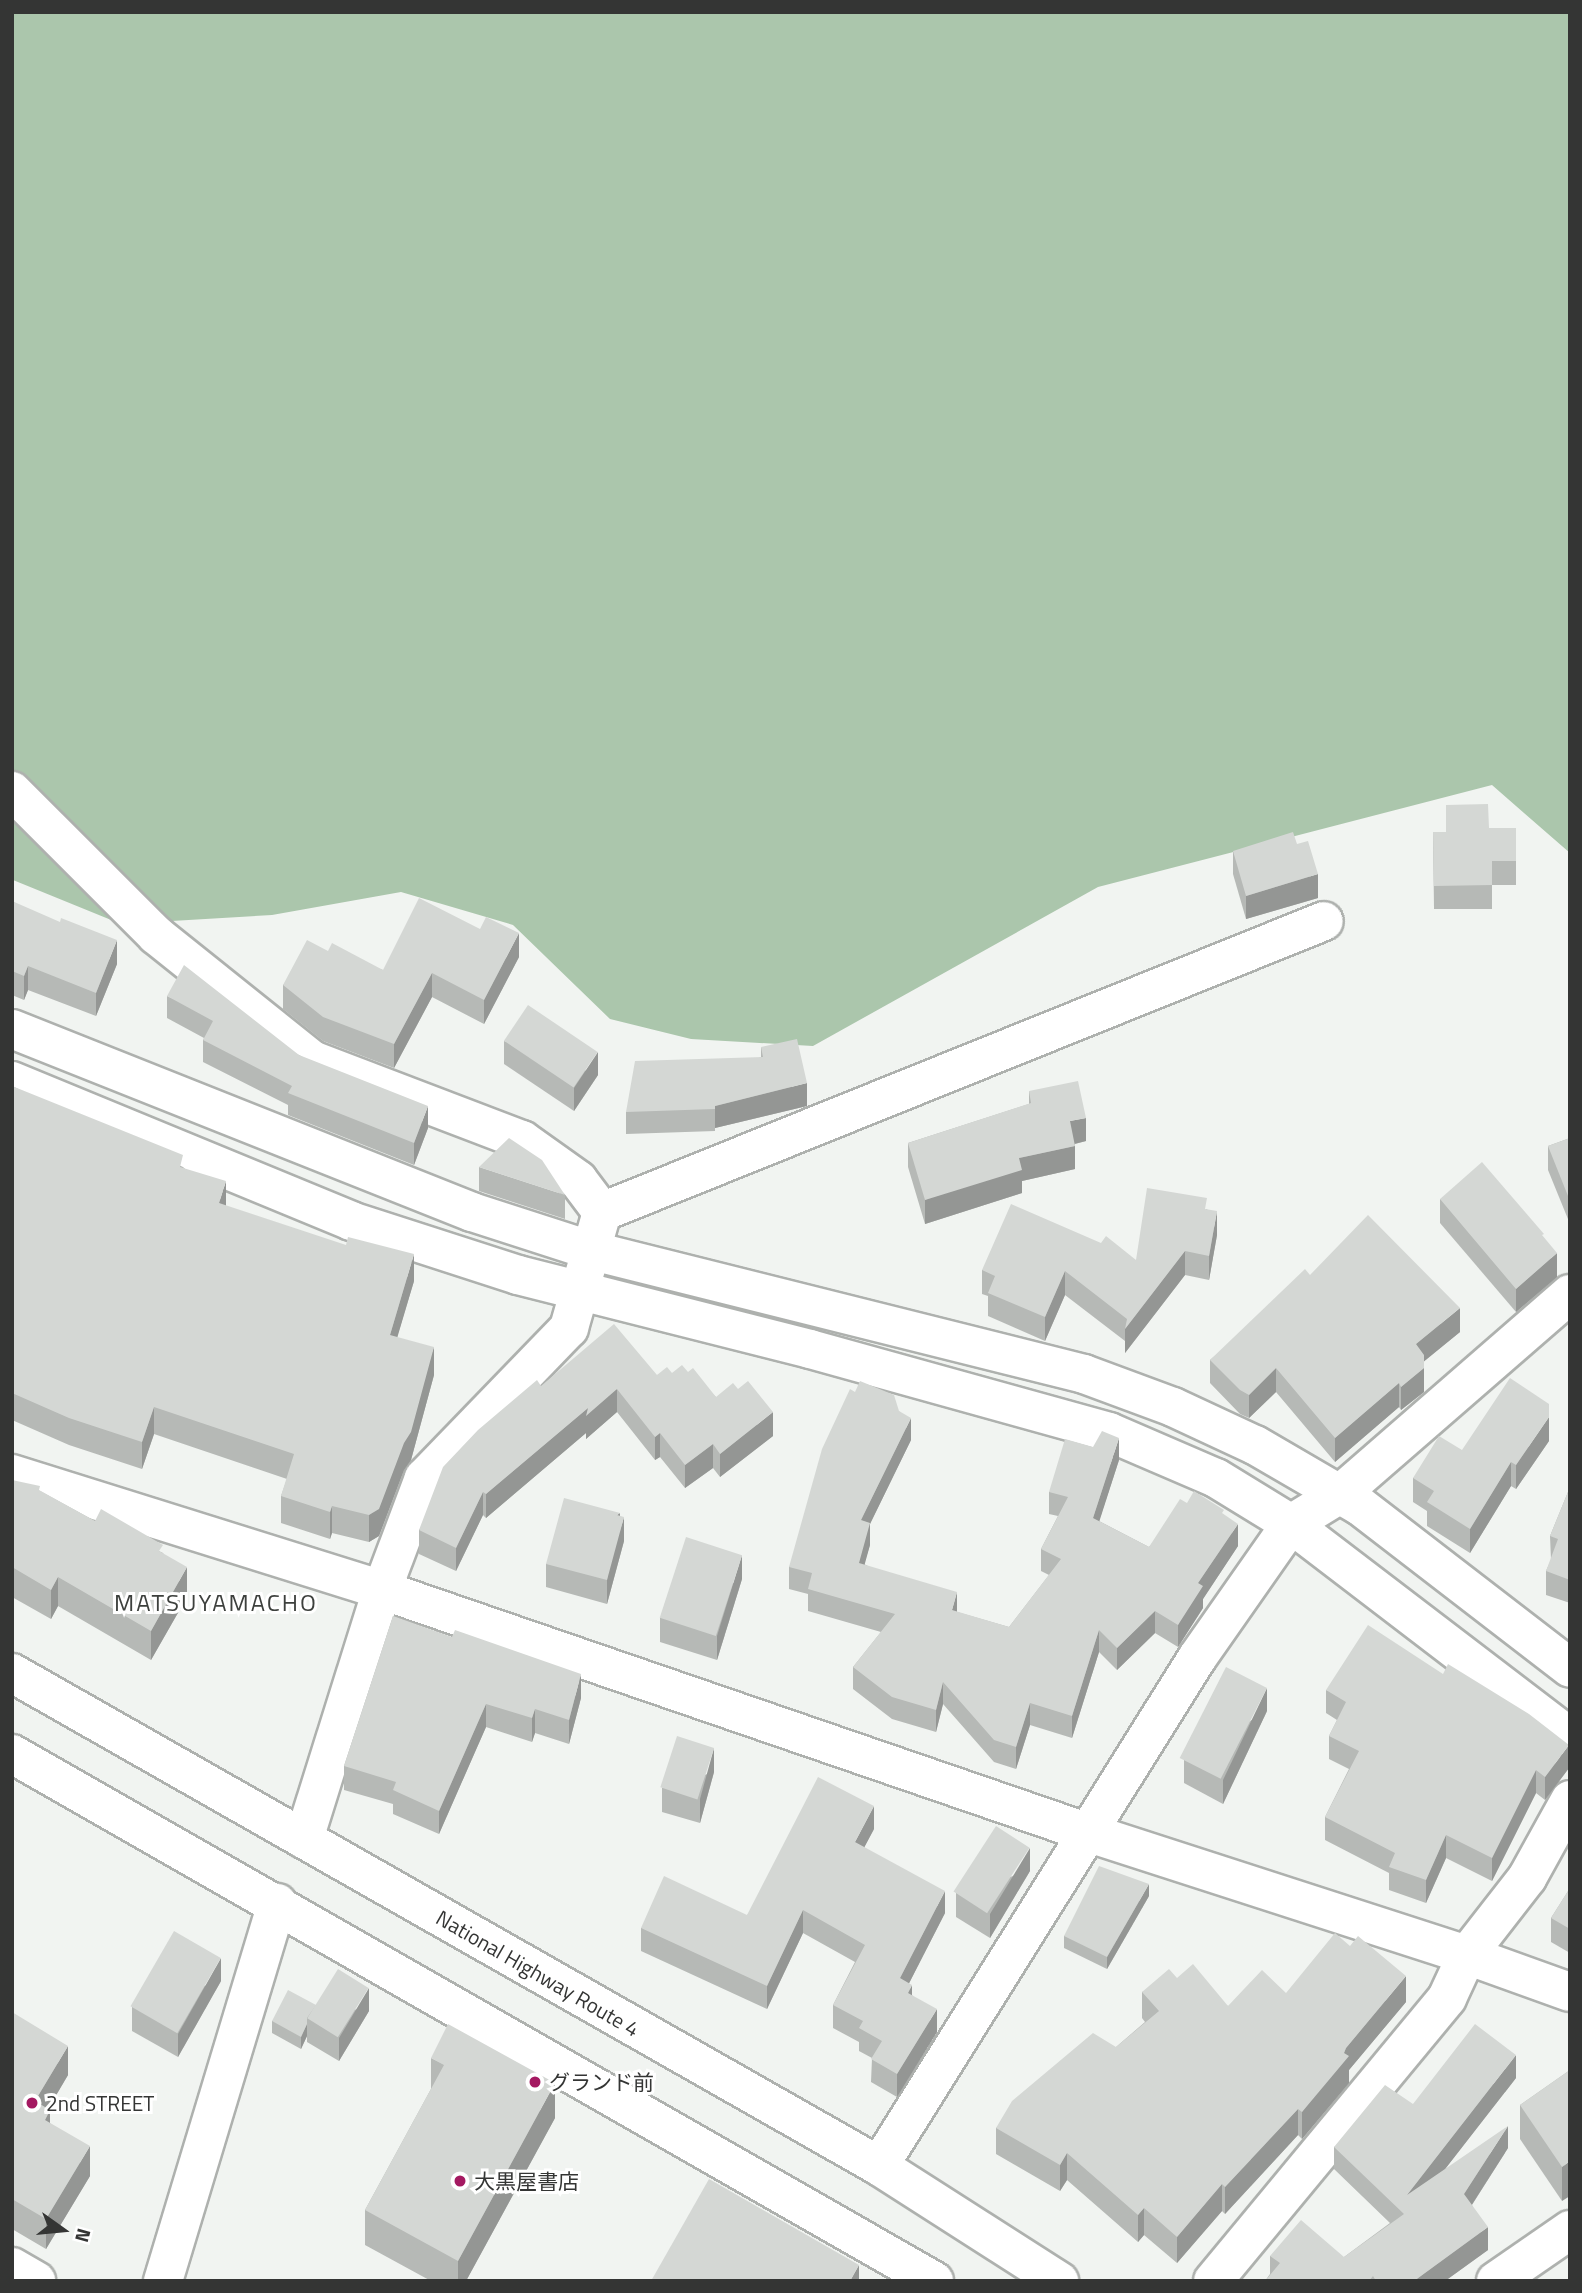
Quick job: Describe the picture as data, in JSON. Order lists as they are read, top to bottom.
{
  "streets": {
    "main road": ["National Highway Route 4"]
  },
  "districts": ["MATSUYAMACHO"],
  "places": ["グランド前", "2nd STREET", "大黒屋書店"],
  "north": "right"
}
